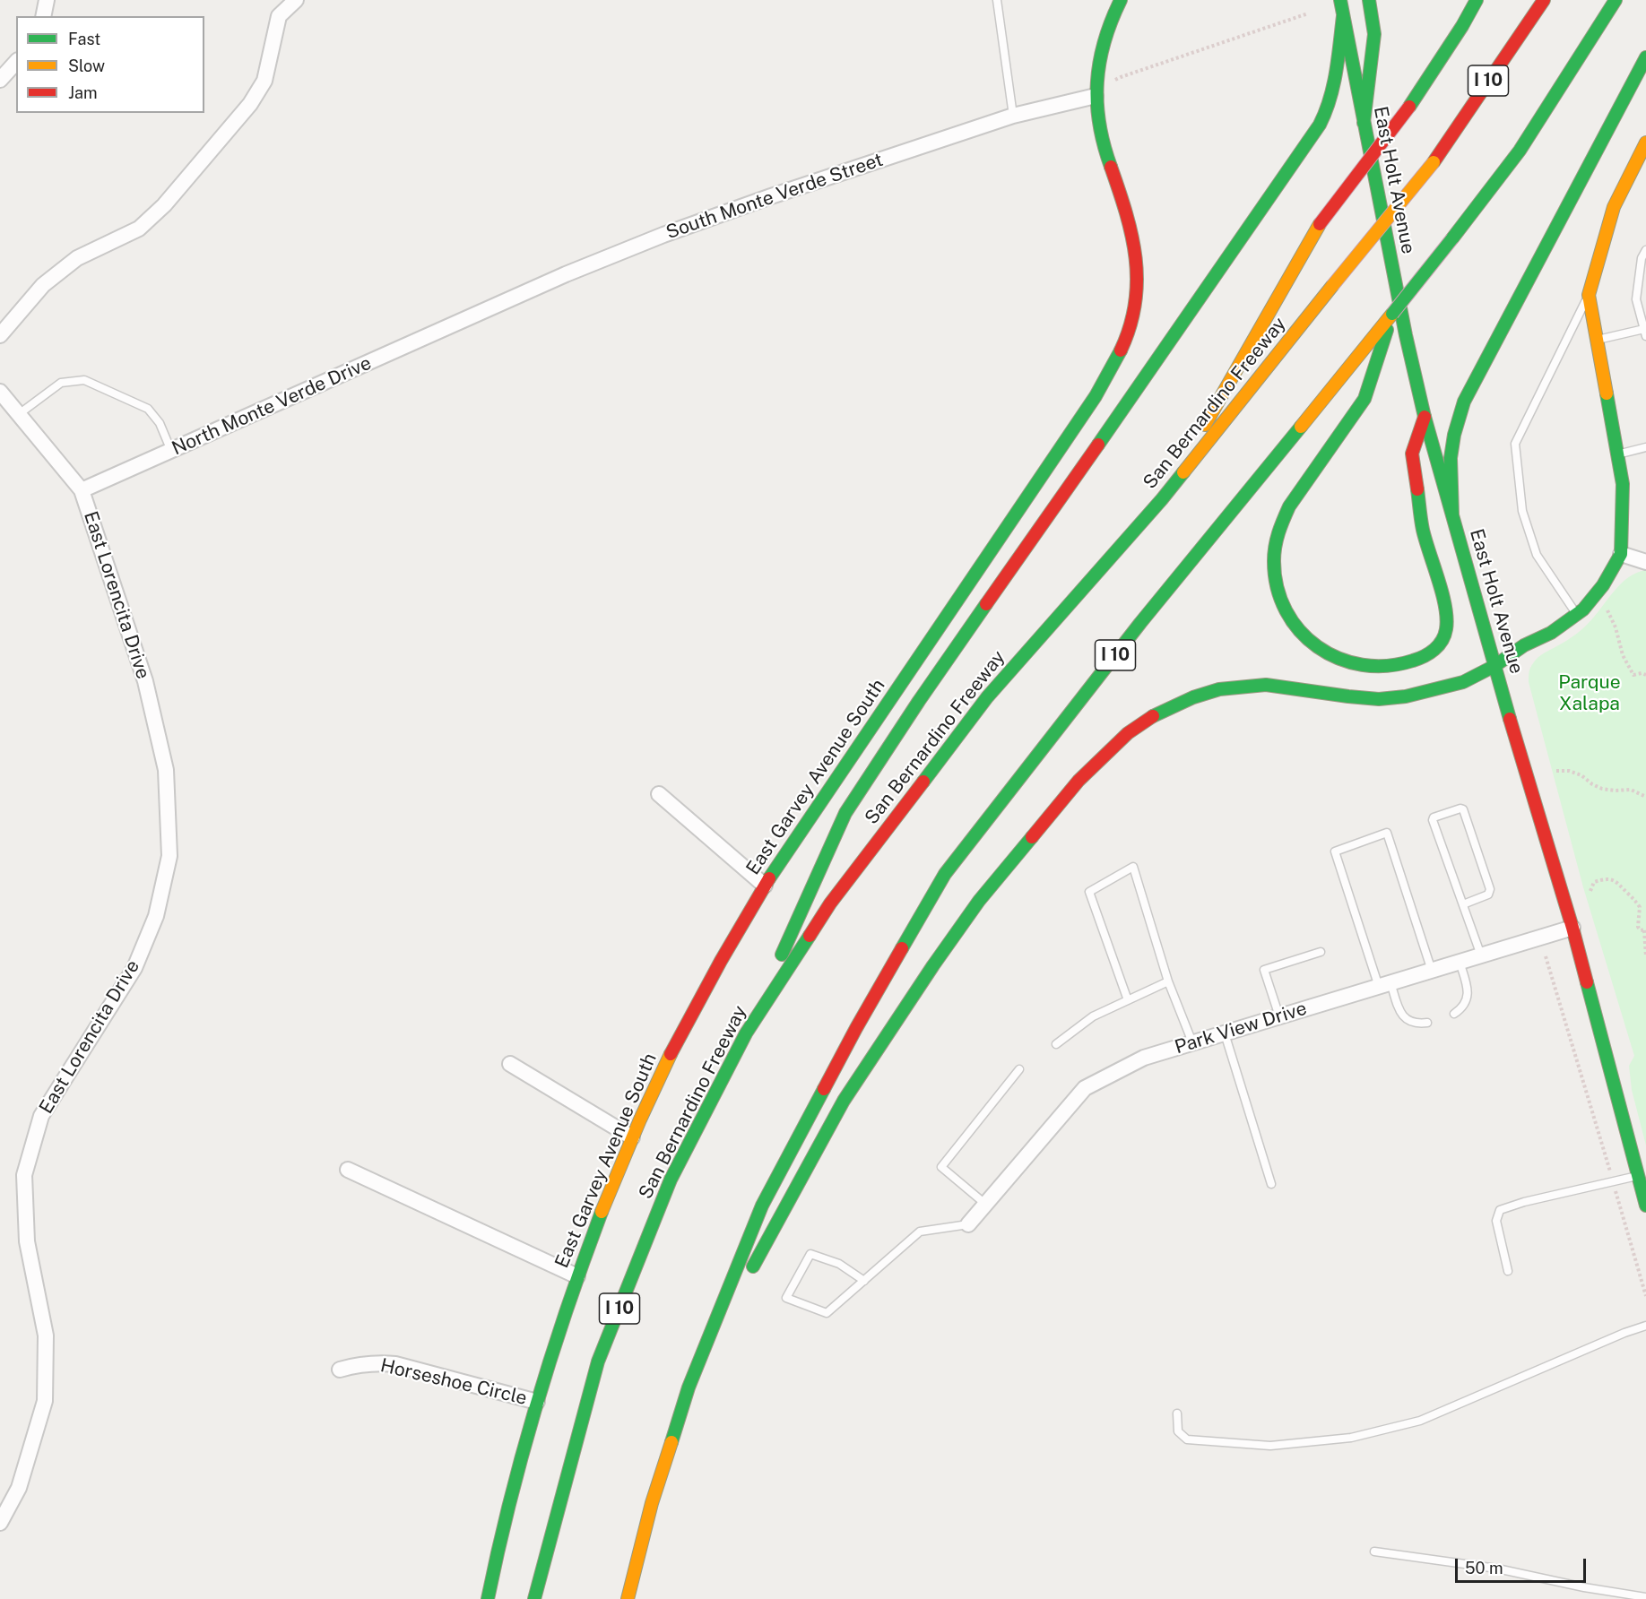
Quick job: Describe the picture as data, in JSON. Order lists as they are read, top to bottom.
{
  "streets": {
    "main road": [
      "I 10",
      "East Holt Avenue",
      "San Bernardino Freeway",
      "East Garvey Avenue South"
    ],
    "street": [
      "South Monte Verde Street",
      "North Monte Verde Drive",
      "East Lorencita Drive",
      "Park View Drive",
      "Horseshoe Circle"
    ]
  },
  "crossings": [
    ["East Holt Avenue", "Park View Drive"],
    ["South Monte Verde Street", "North Monte Verde Drive"],
    ["South Monte Verde Street", "East Garvey Avenue South"],
    ["North Monte Verde Drive", "East Lorencita Drive"],
    ["East Garvey Avenue South", "Horseshoe Circle"]
  ],
  "parks": ["Parque Xalapa"],
  "legend": ["Fast", "Slow", "Jam"],
  "scale_bar": "50 m"
}
